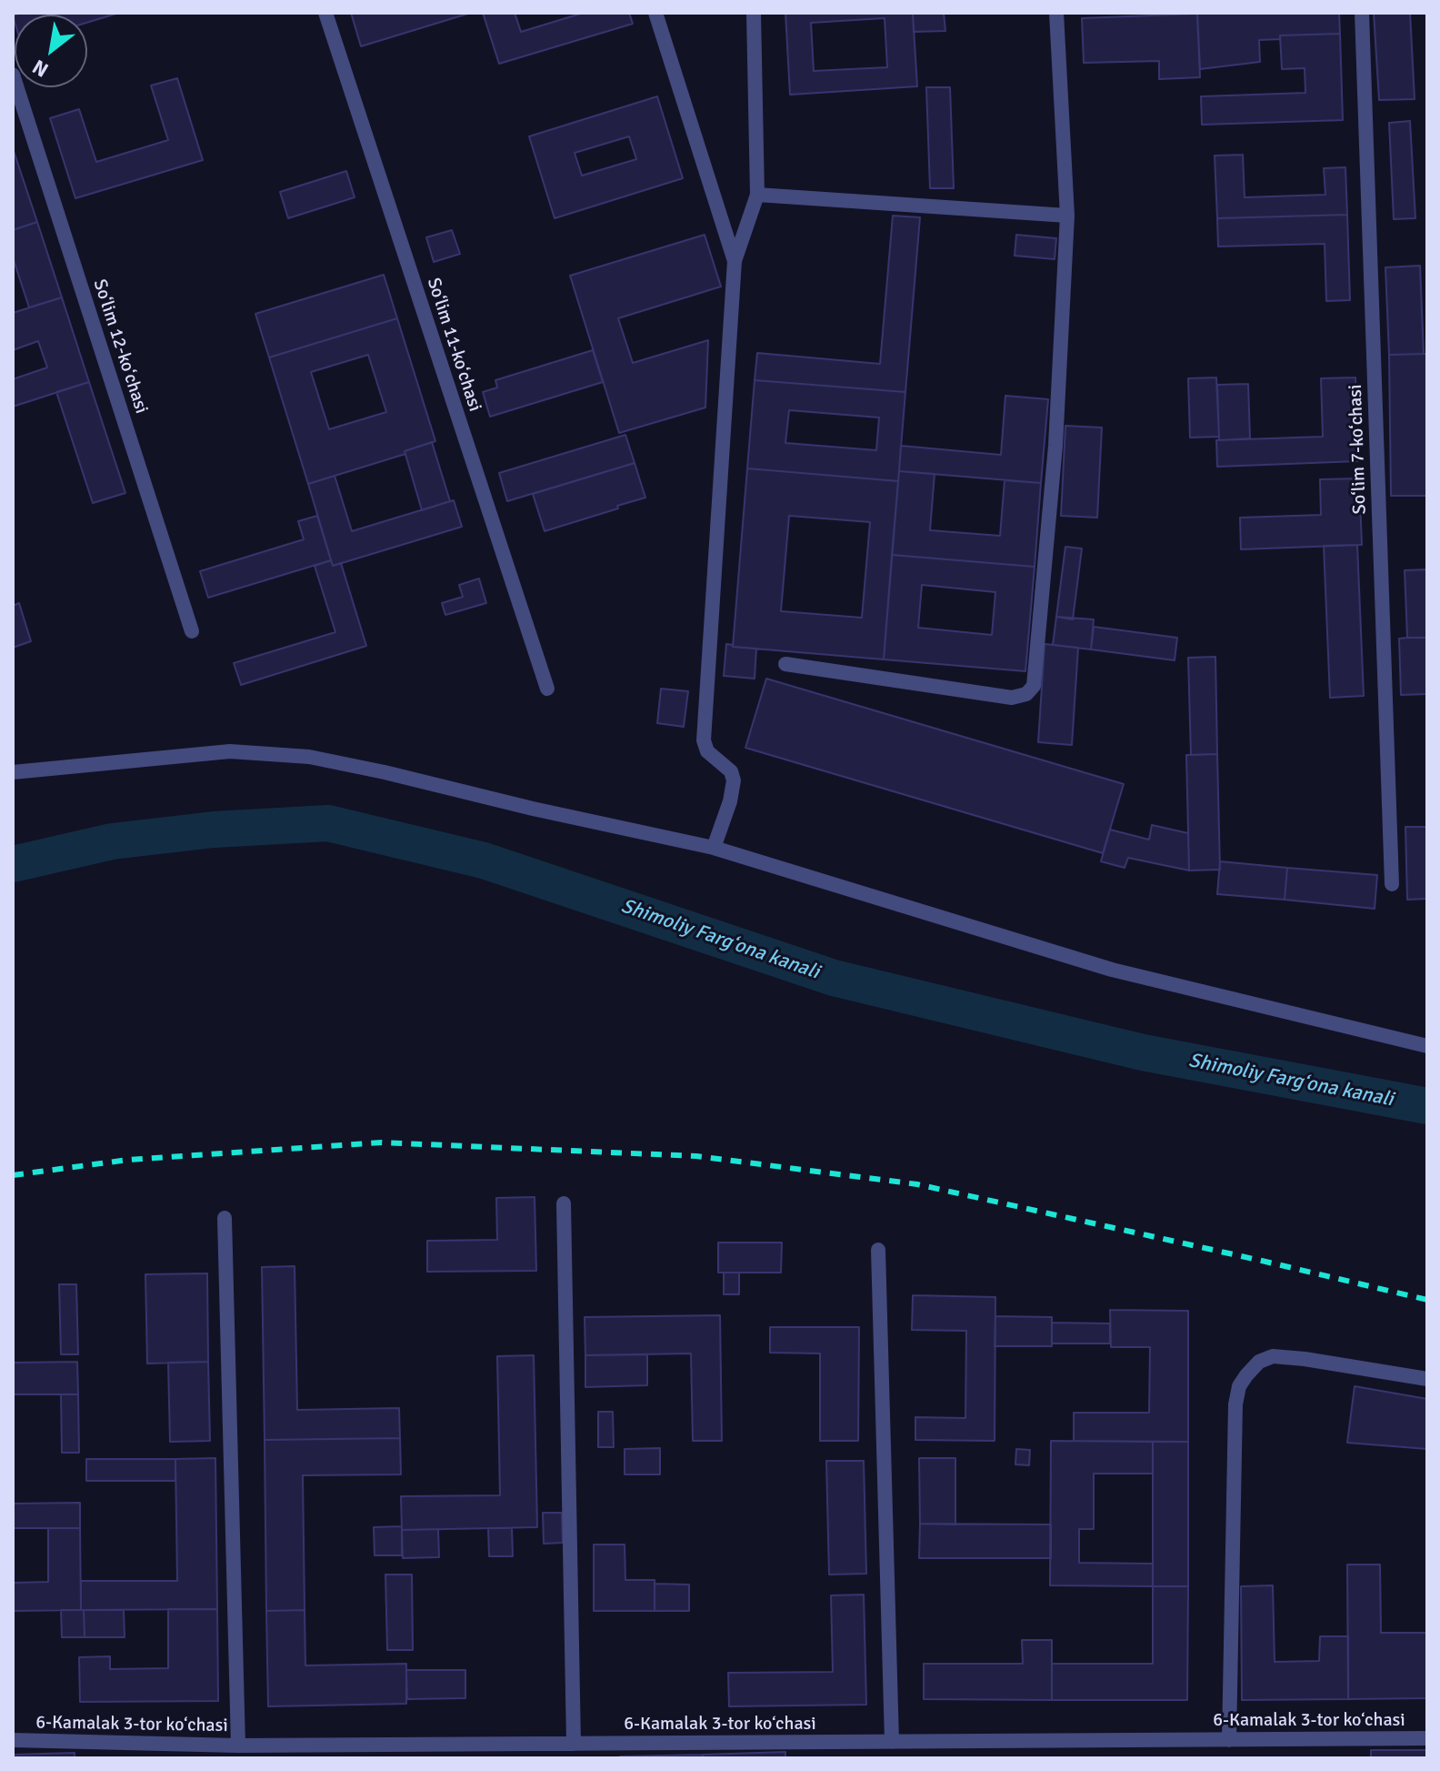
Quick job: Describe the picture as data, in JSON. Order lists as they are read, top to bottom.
{
  "streets": {
    "street": [
      "Soʻlim 11-koʻchasi",
      "Soʻlim 12-koʻchasi",
      "Soʻlim 7-koʻchasi",
      "6-Kamalak 3-tor koʻchasi"
    ]
  },
  "water": ["Shimoliy Fargʻona kanali"],
  "north": "bottom left"
}
